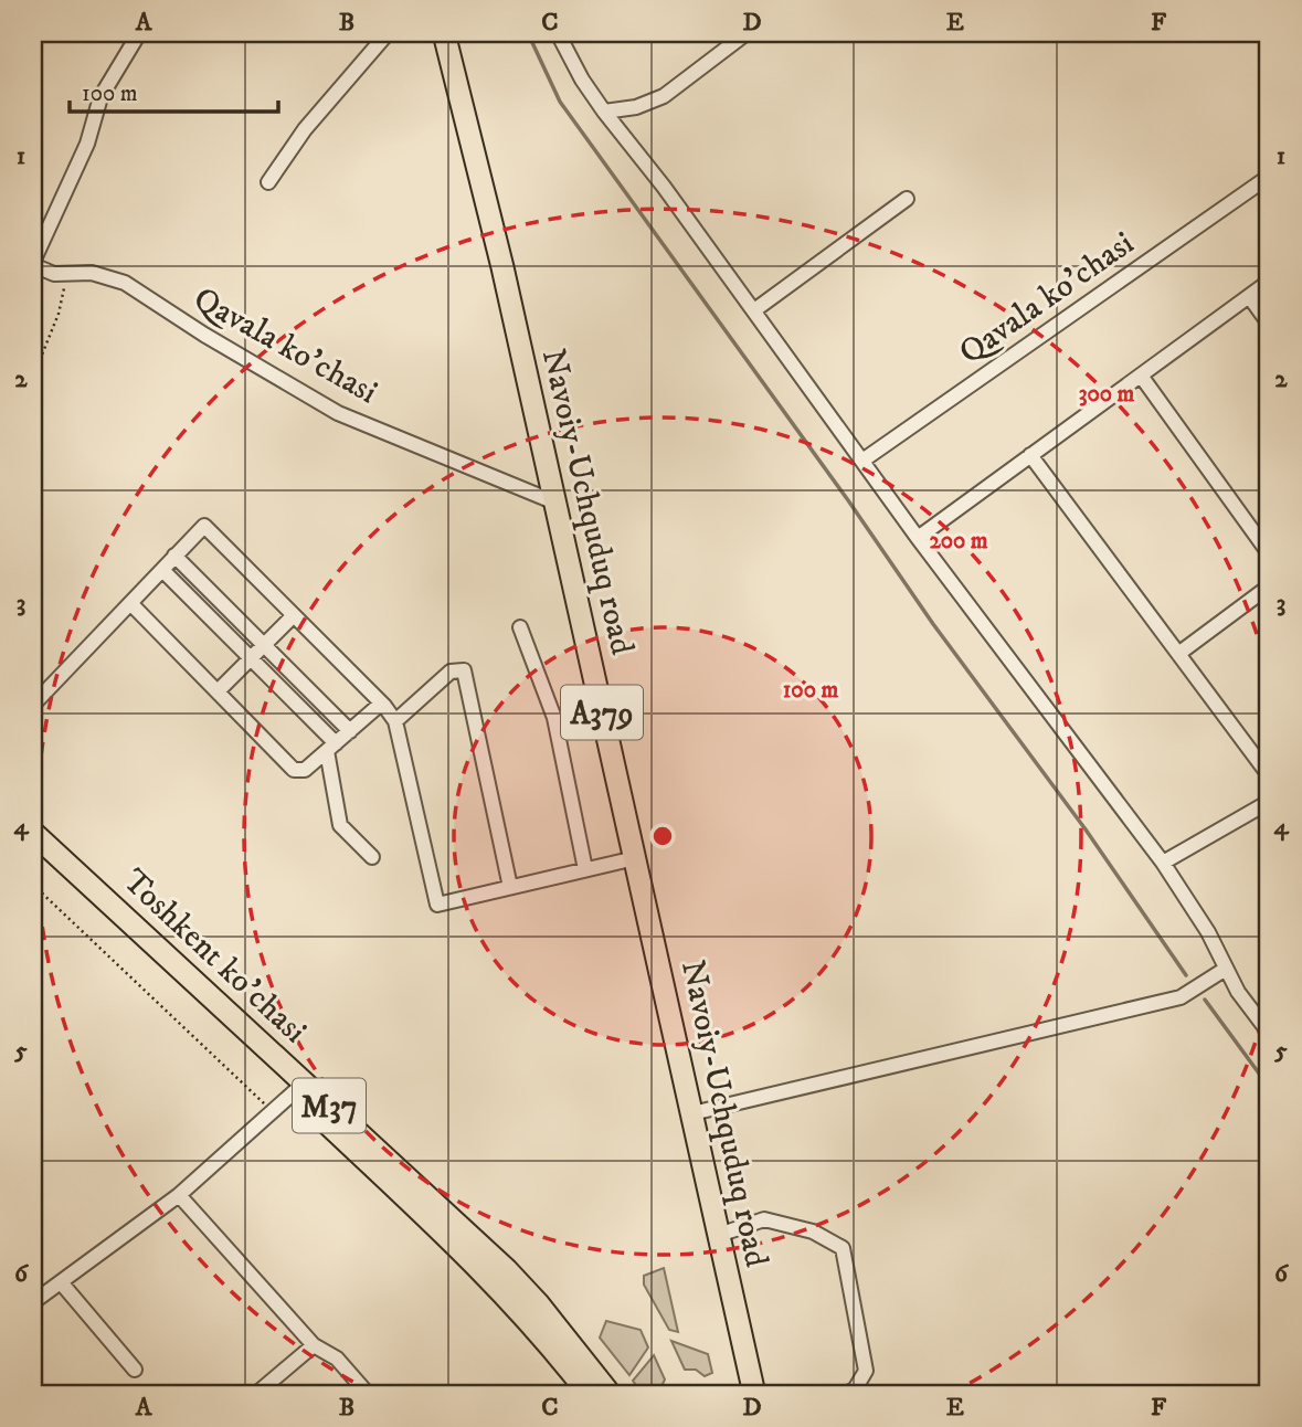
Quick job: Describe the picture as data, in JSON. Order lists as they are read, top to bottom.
{
  "streets": {
    "highway": [
      "Navoiy-Uchquduq road",
      "A379",
      "Toshkent ko'chasi",
      "M37"
    ],
    "street": ["Qavala ko'chasi"]
  },
  "crossings": [
    ["Qavala ko'chasi", "Navoiy-Uchquduq road"]
  ],
  "scale_bar": "100 m",
  "grid": {
    "columns": [
      "A",
      "B",
      "C",
      "D",
      "E",
      "F"
    ],
    "rows": [
      "1",
      "2",
      "3",
      "4",
      "5",
      "6"
    ]
  },
  "rings": ["300 m", "200 m", "100 m"]
}
